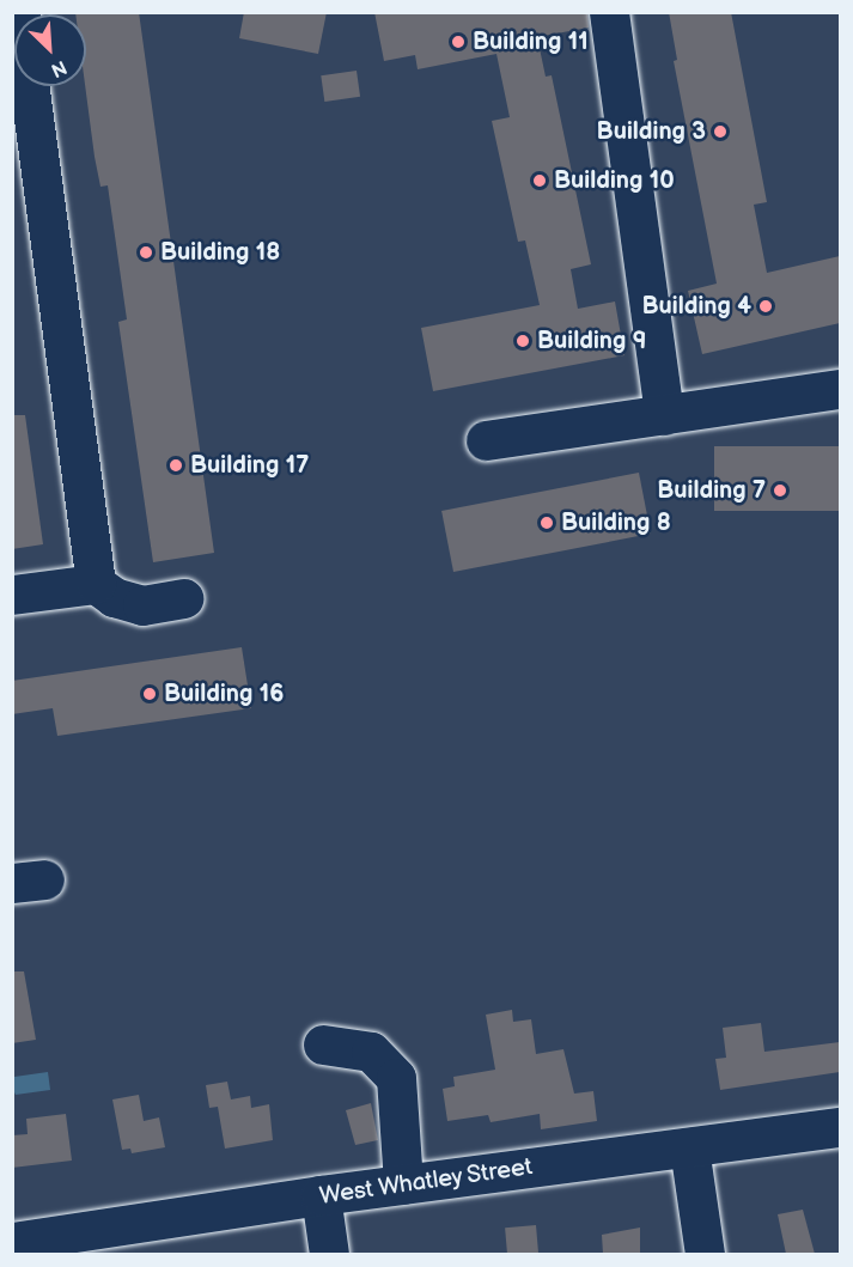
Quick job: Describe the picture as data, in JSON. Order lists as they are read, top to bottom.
{
  "streets": {
    "street": ["West Whatley Street"]
  },
  "places": [
    "Building 11",
    "Building 3",
    "Building 10",
    "Building 18",
    "Building 4",
    "Building 9",
    "Building 17",
    "Building 7",
    "Building 8",
    "Building 16"
  ],
  "north": "bottom right"
}
